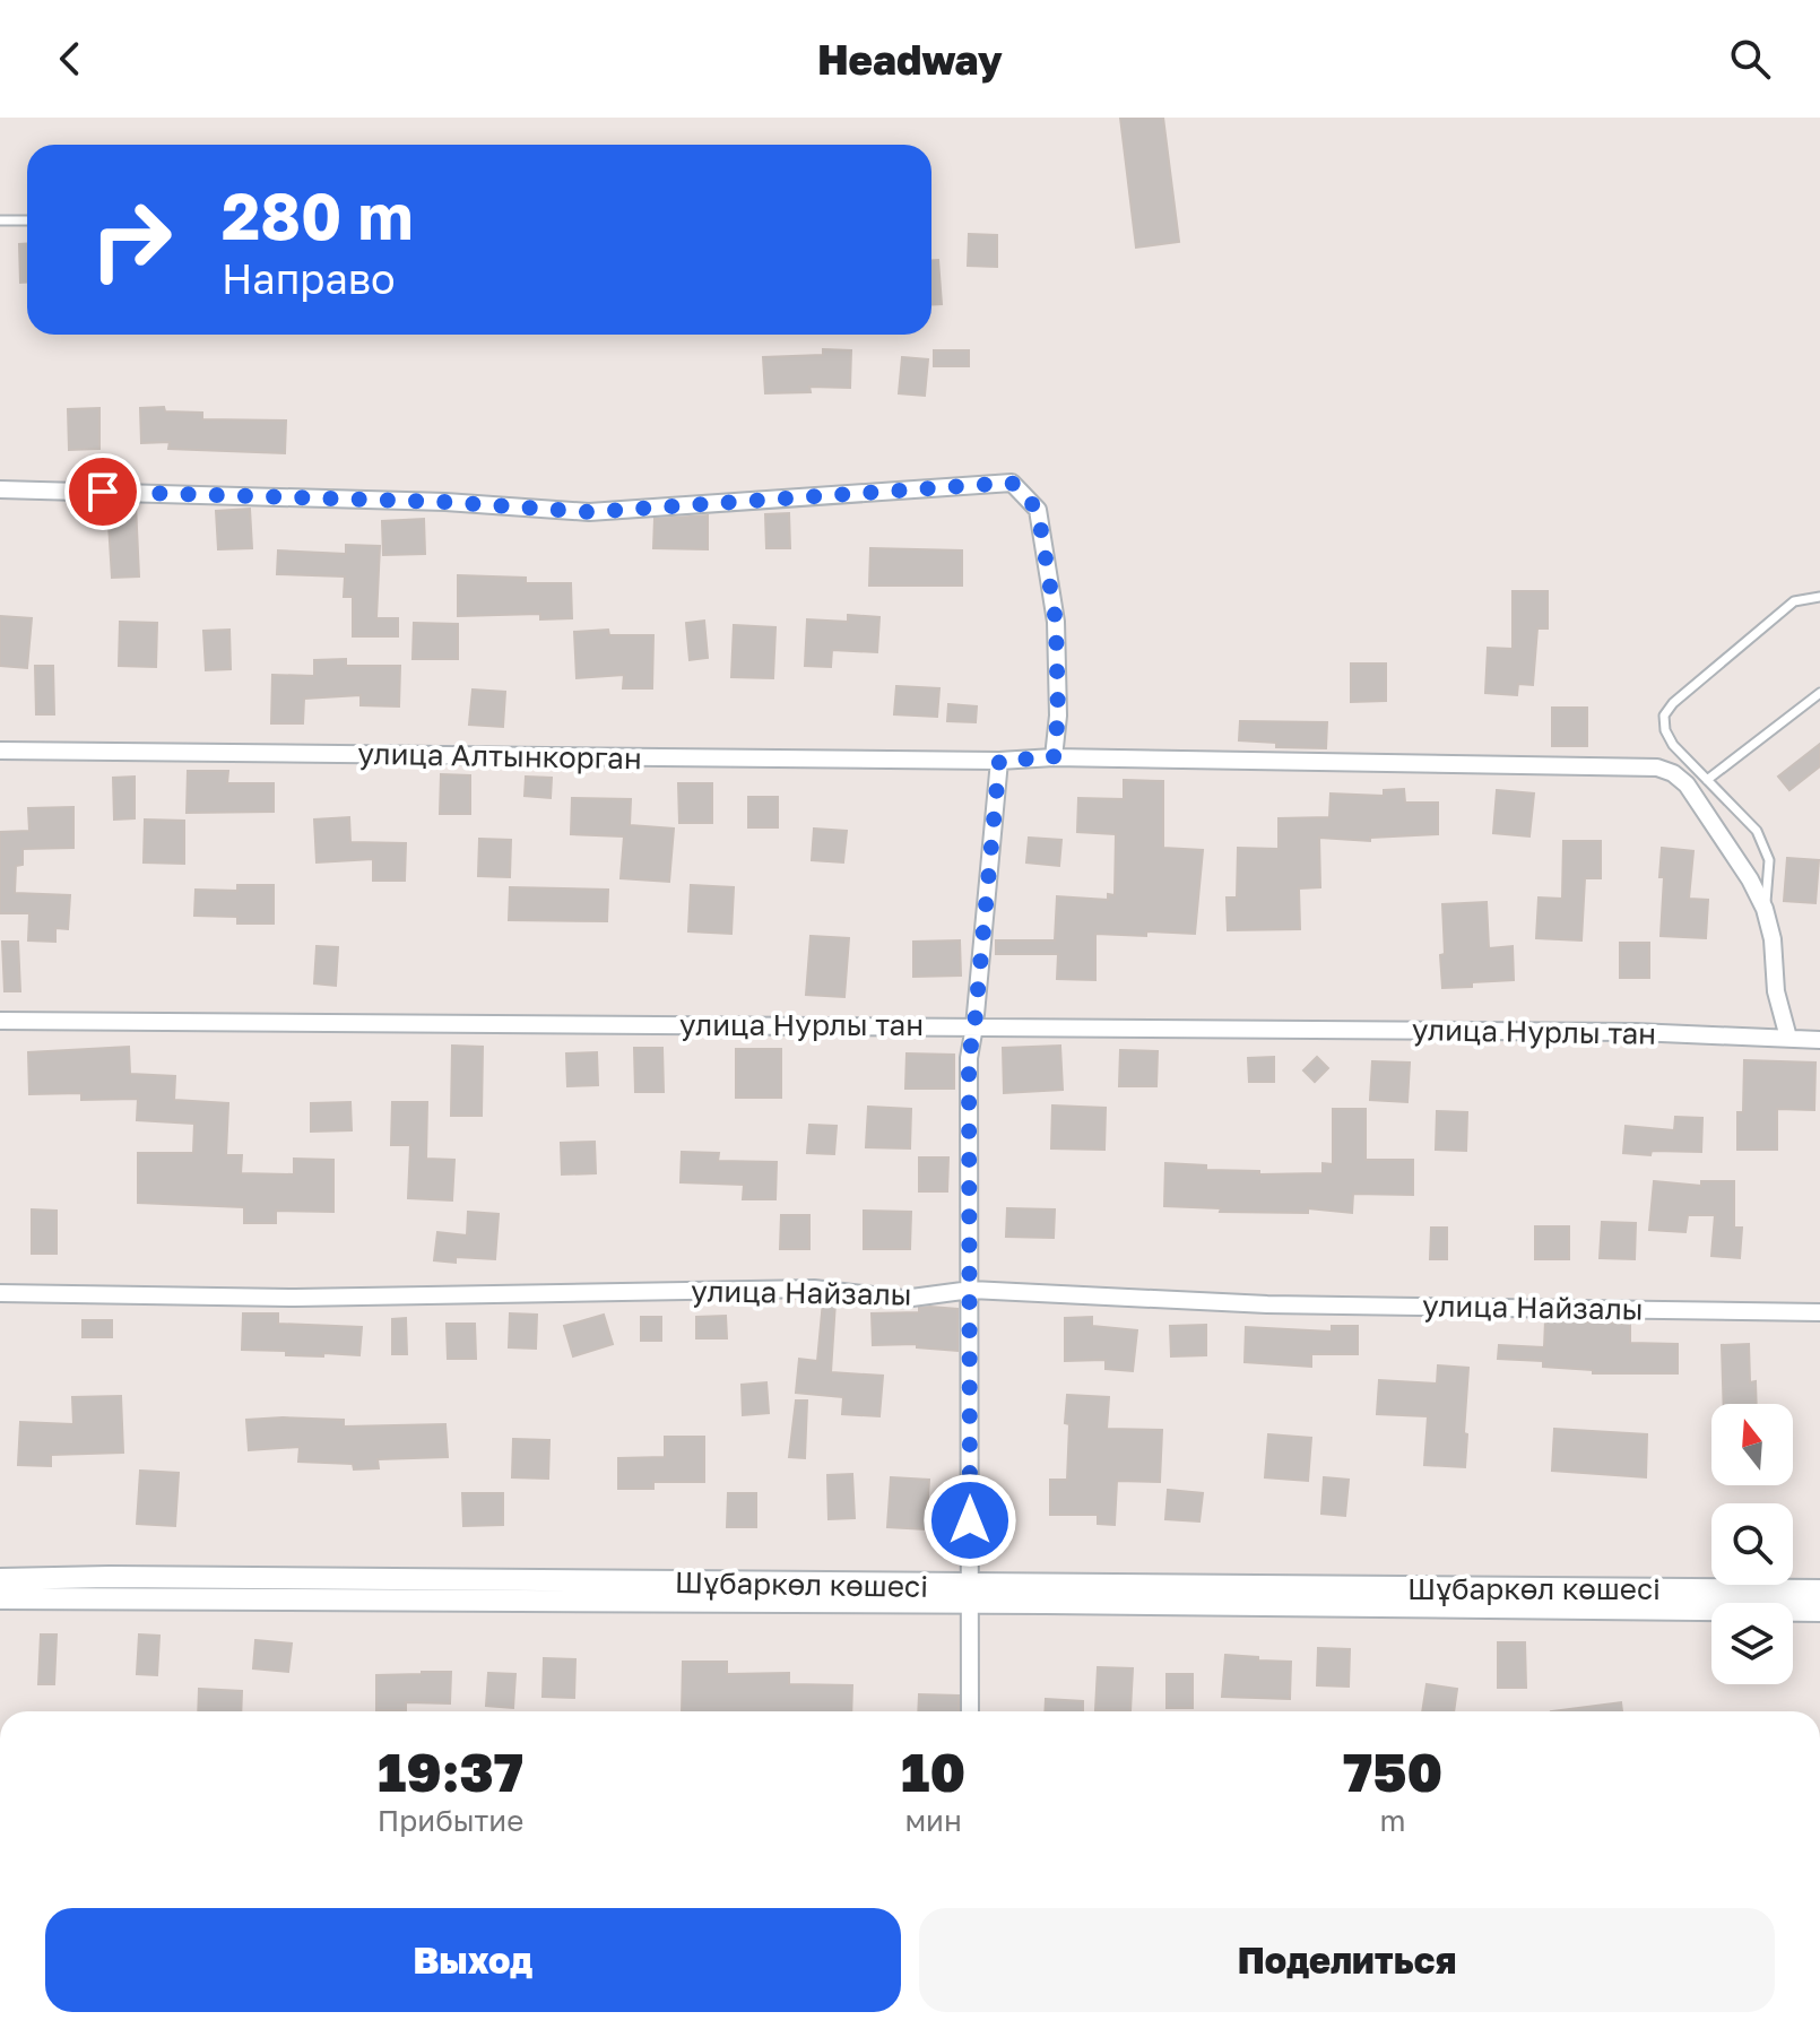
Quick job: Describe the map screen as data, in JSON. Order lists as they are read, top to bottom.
{
  "streets": {
    "street": [
      "улица Алтынкорган",
      "улица Нурлы тан",
      "улица Найзалы",
      "Шұбаркөл көшесі"
    ]
  },
  "crossings": [
    ["улица Алтынкорган", "улица Нурлы тан"]
  ],
  "north": "top",
  "page": {
    "header": "Headway",
    "turn": ["280 m", "Направо"],
    "eta": [
      "19:37",
      "Прибытие",
      "10",
      "мин",
      "750",
      "m"
    ],
    "buttons": ["Выход", "Поделиться"]
  }
}
